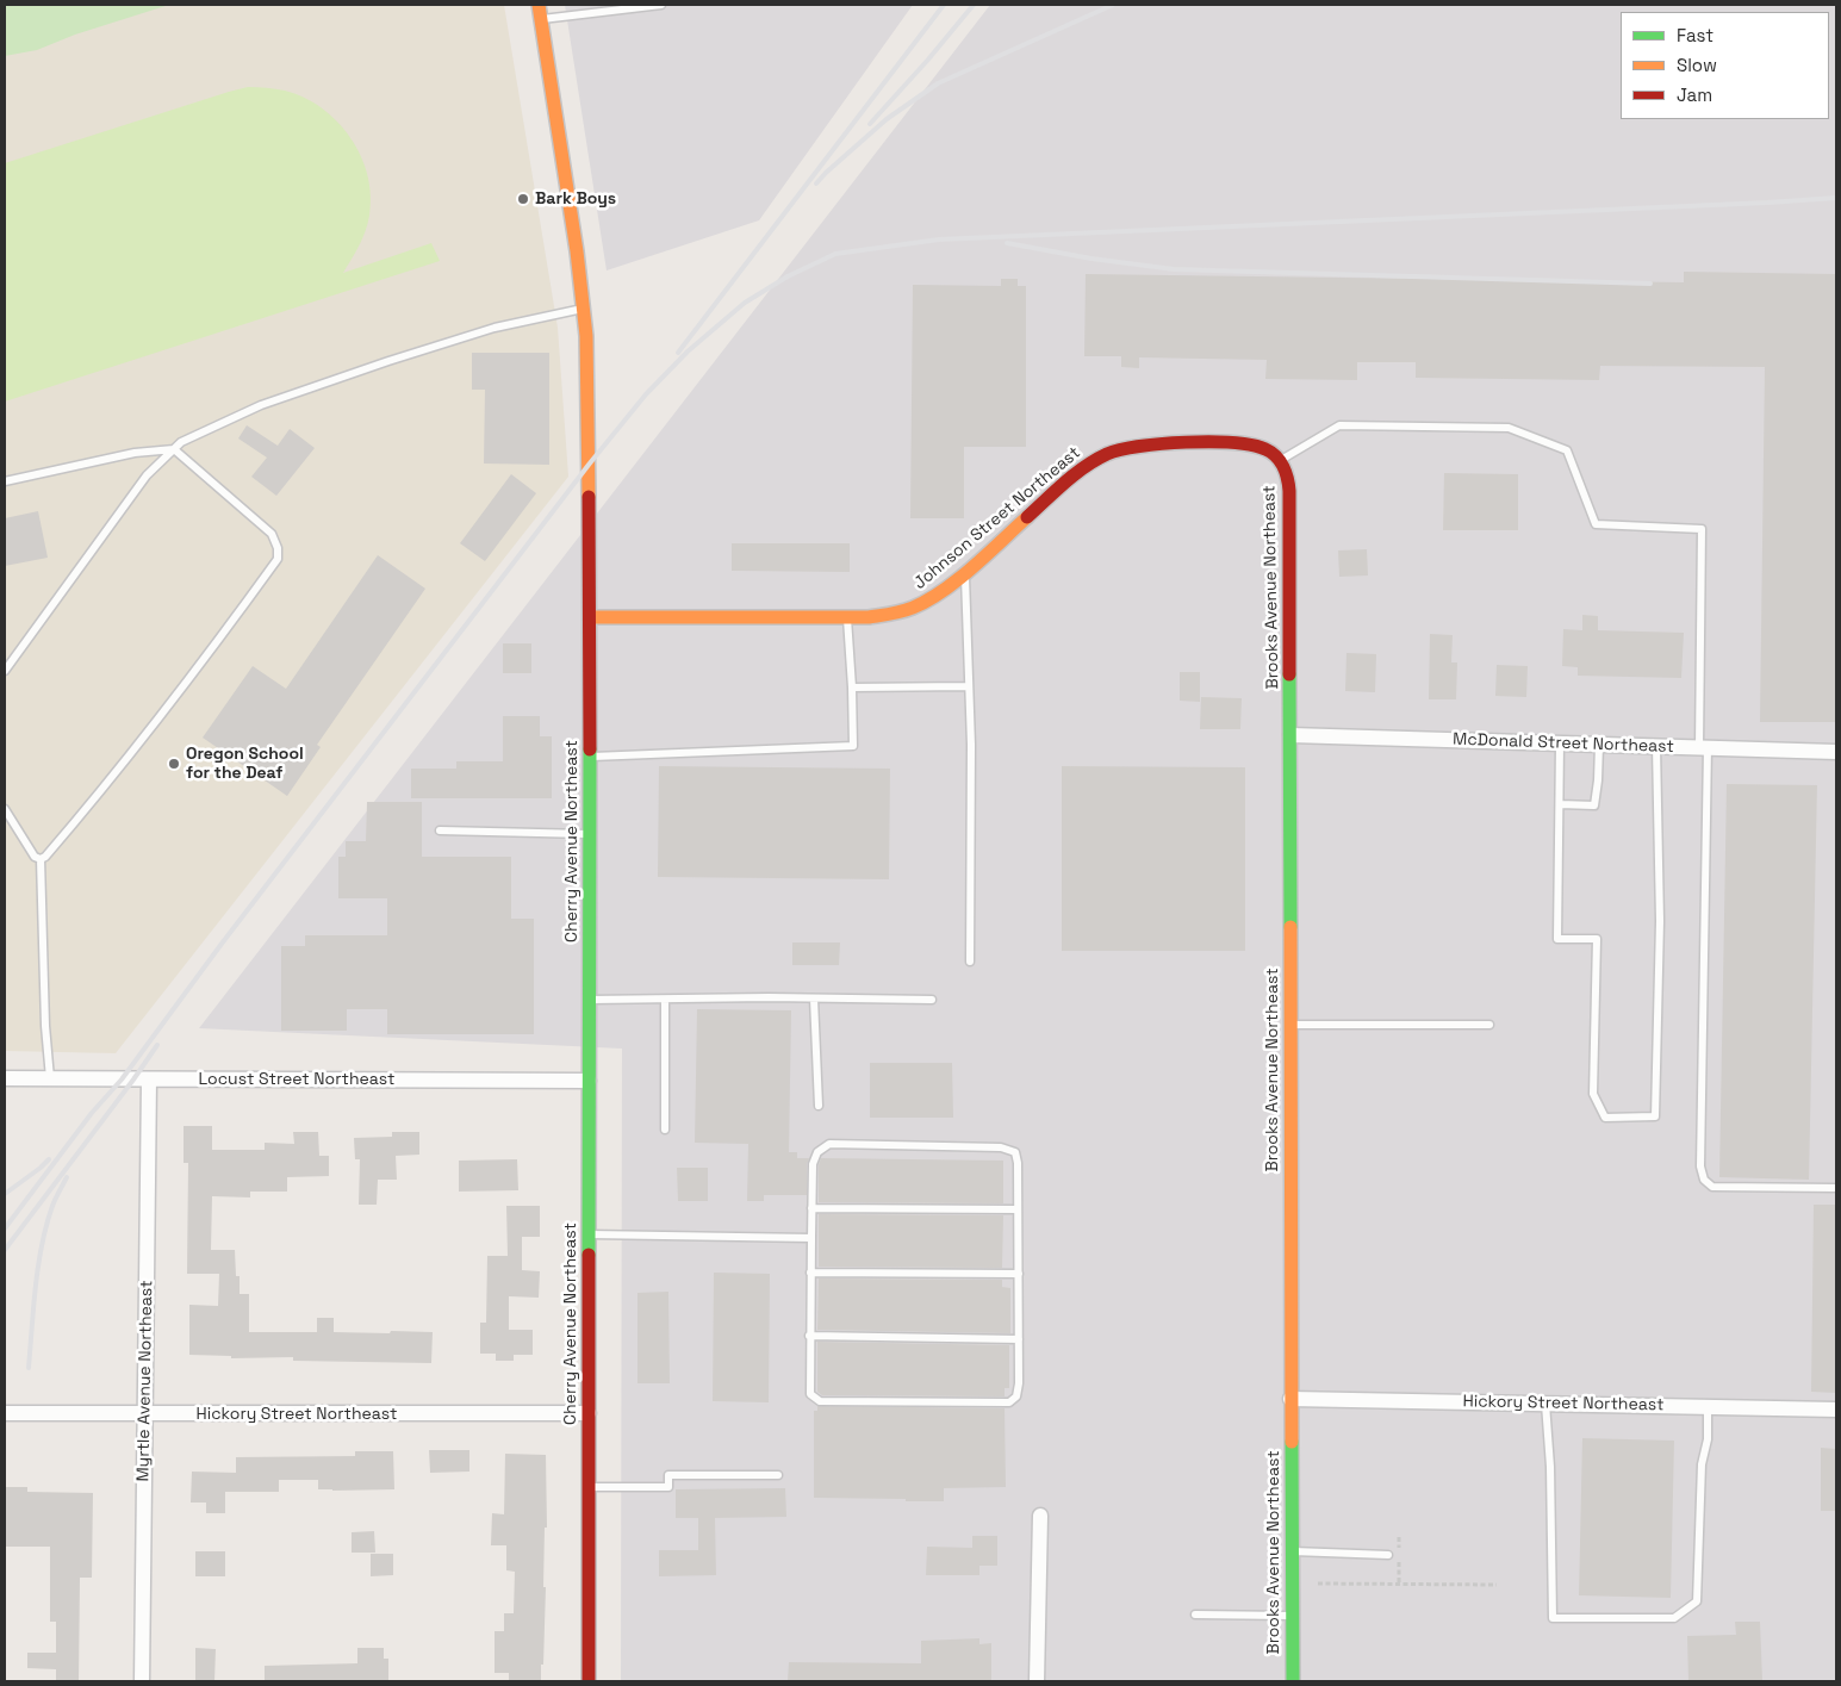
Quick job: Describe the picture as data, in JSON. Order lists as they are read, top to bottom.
{
  "streets": {
    "street": [
      "Johnson Street Northeast",
      "Brooks Avenue Northeast",
      "McDonald Street Northeast",
      "Cherry Avenue Northeast",
      "Locust Street Northeast",
      "Myrtle Avenue Northeast",
      "Hickory Street Northeast"
    ]
  },
  "crossings": [
    ["Johnson Street Northeast", "Brooks Avenue Northeast"],
    ["Johnson Street Northeast", "Cherry Avenue Northeast"],
    ["Brooks Avenue Northeast", "McDonald Street Northeast"],
    ["Brooks Avenue Northeast", "Hickory Street Northeast"],
    ["Cherry Avenue Northeast", "Locust Street Northeast"],
    ["Cherry Avenue Northeast", "Hickory Street Northeast"],
    ["Locust Street Northeast", "Myrtle Avenue Northeast"],
    ["Myrtle Avenue Northeast", "Hickory Street Northeast"]
  ],
  "places": ["Bark Boys", "Oregon School for the Deaf"],
  "legend": ["Fast", "Slow", "Jam"]
}
